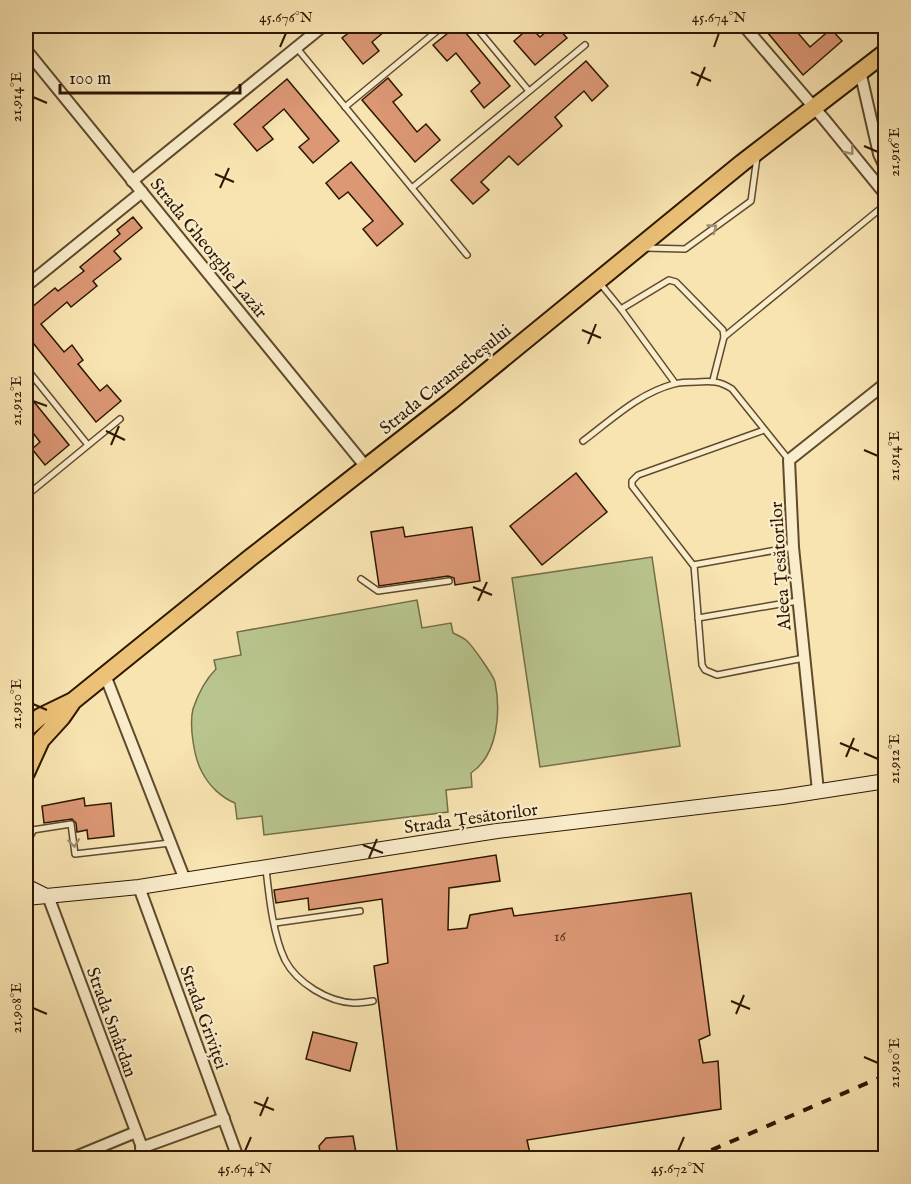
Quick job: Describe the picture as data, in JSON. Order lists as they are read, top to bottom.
{
  "streets": {
    "main road": ["Strada Caransebeșului", "Strada Țesătorilor"],
    "street": [
      "Strada Gheorghe Lazăr",
      "Aleea Țesătorilor",
      "Strada Griviței",
      "Strada Smârdan"
    ]
  },
  "crossings": [
    ["Strada Gheorghe Lazăr", "Strada Caransebeșului"],
    ["Aleea Țesătorilor", "Strada Țesătorilor"],
    ["Strada Țesătorilor", "Strada Griviței"],
    ["Strada Țesătorilor", "Strada Smârdan"]
  ],
  "house_numbers": ["16"],
  "scale_bar": "100 m",
  "coordinates": [
    "45.676°N",
    "45.674°N",
    "21.914°E",
    "21.916°E",
    "21.912°E",
    "21.910°E",
    "21.908°E",
    "45.672°N"
  ]
}
